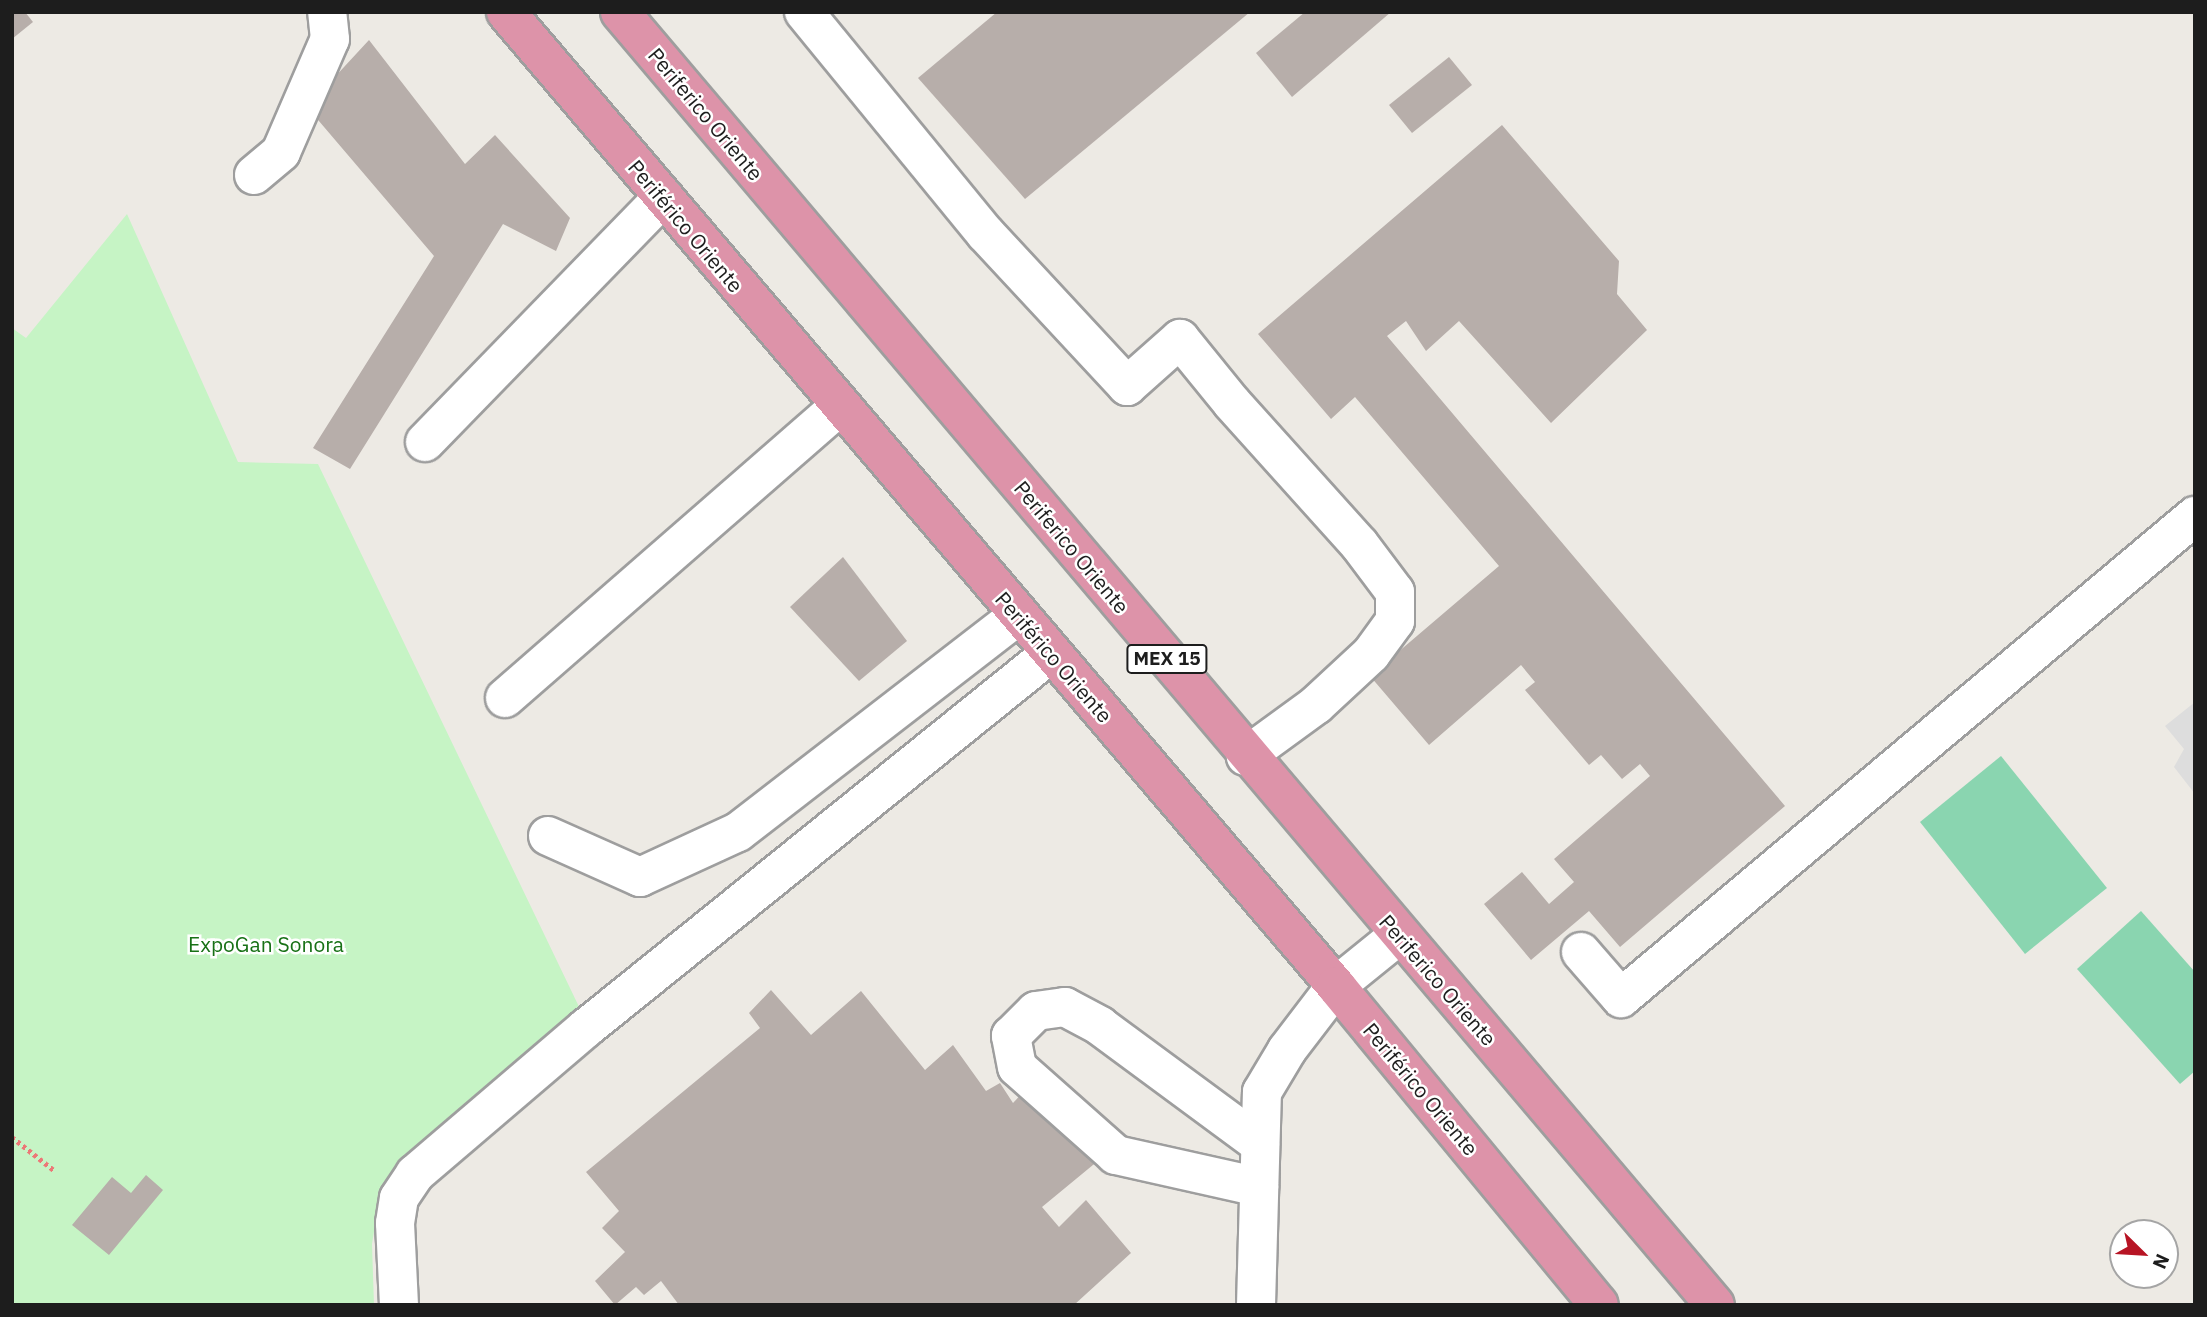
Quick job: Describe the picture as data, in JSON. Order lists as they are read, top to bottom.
{
  "streets": {
    "highway": ["Periferico Oriente", "Periférico Oriente", "MEX 15"]
  },
  "parks": ["ExpoGan Sonora"],
  "north": "bottom right"
}
